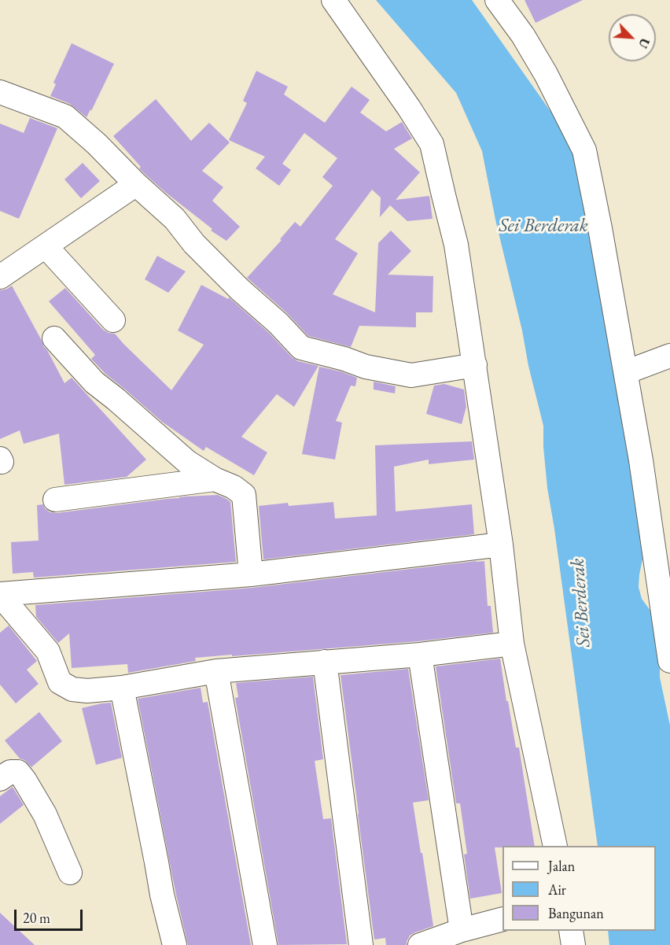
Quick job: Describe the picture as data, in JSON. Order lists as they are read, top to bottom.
{
  "water": ["Sei Berderak"],
  "legend": ["Jalan", "Air", "Bangunan"],
  "scale_bar": "20 m",
  "north": "bottom right"
}
